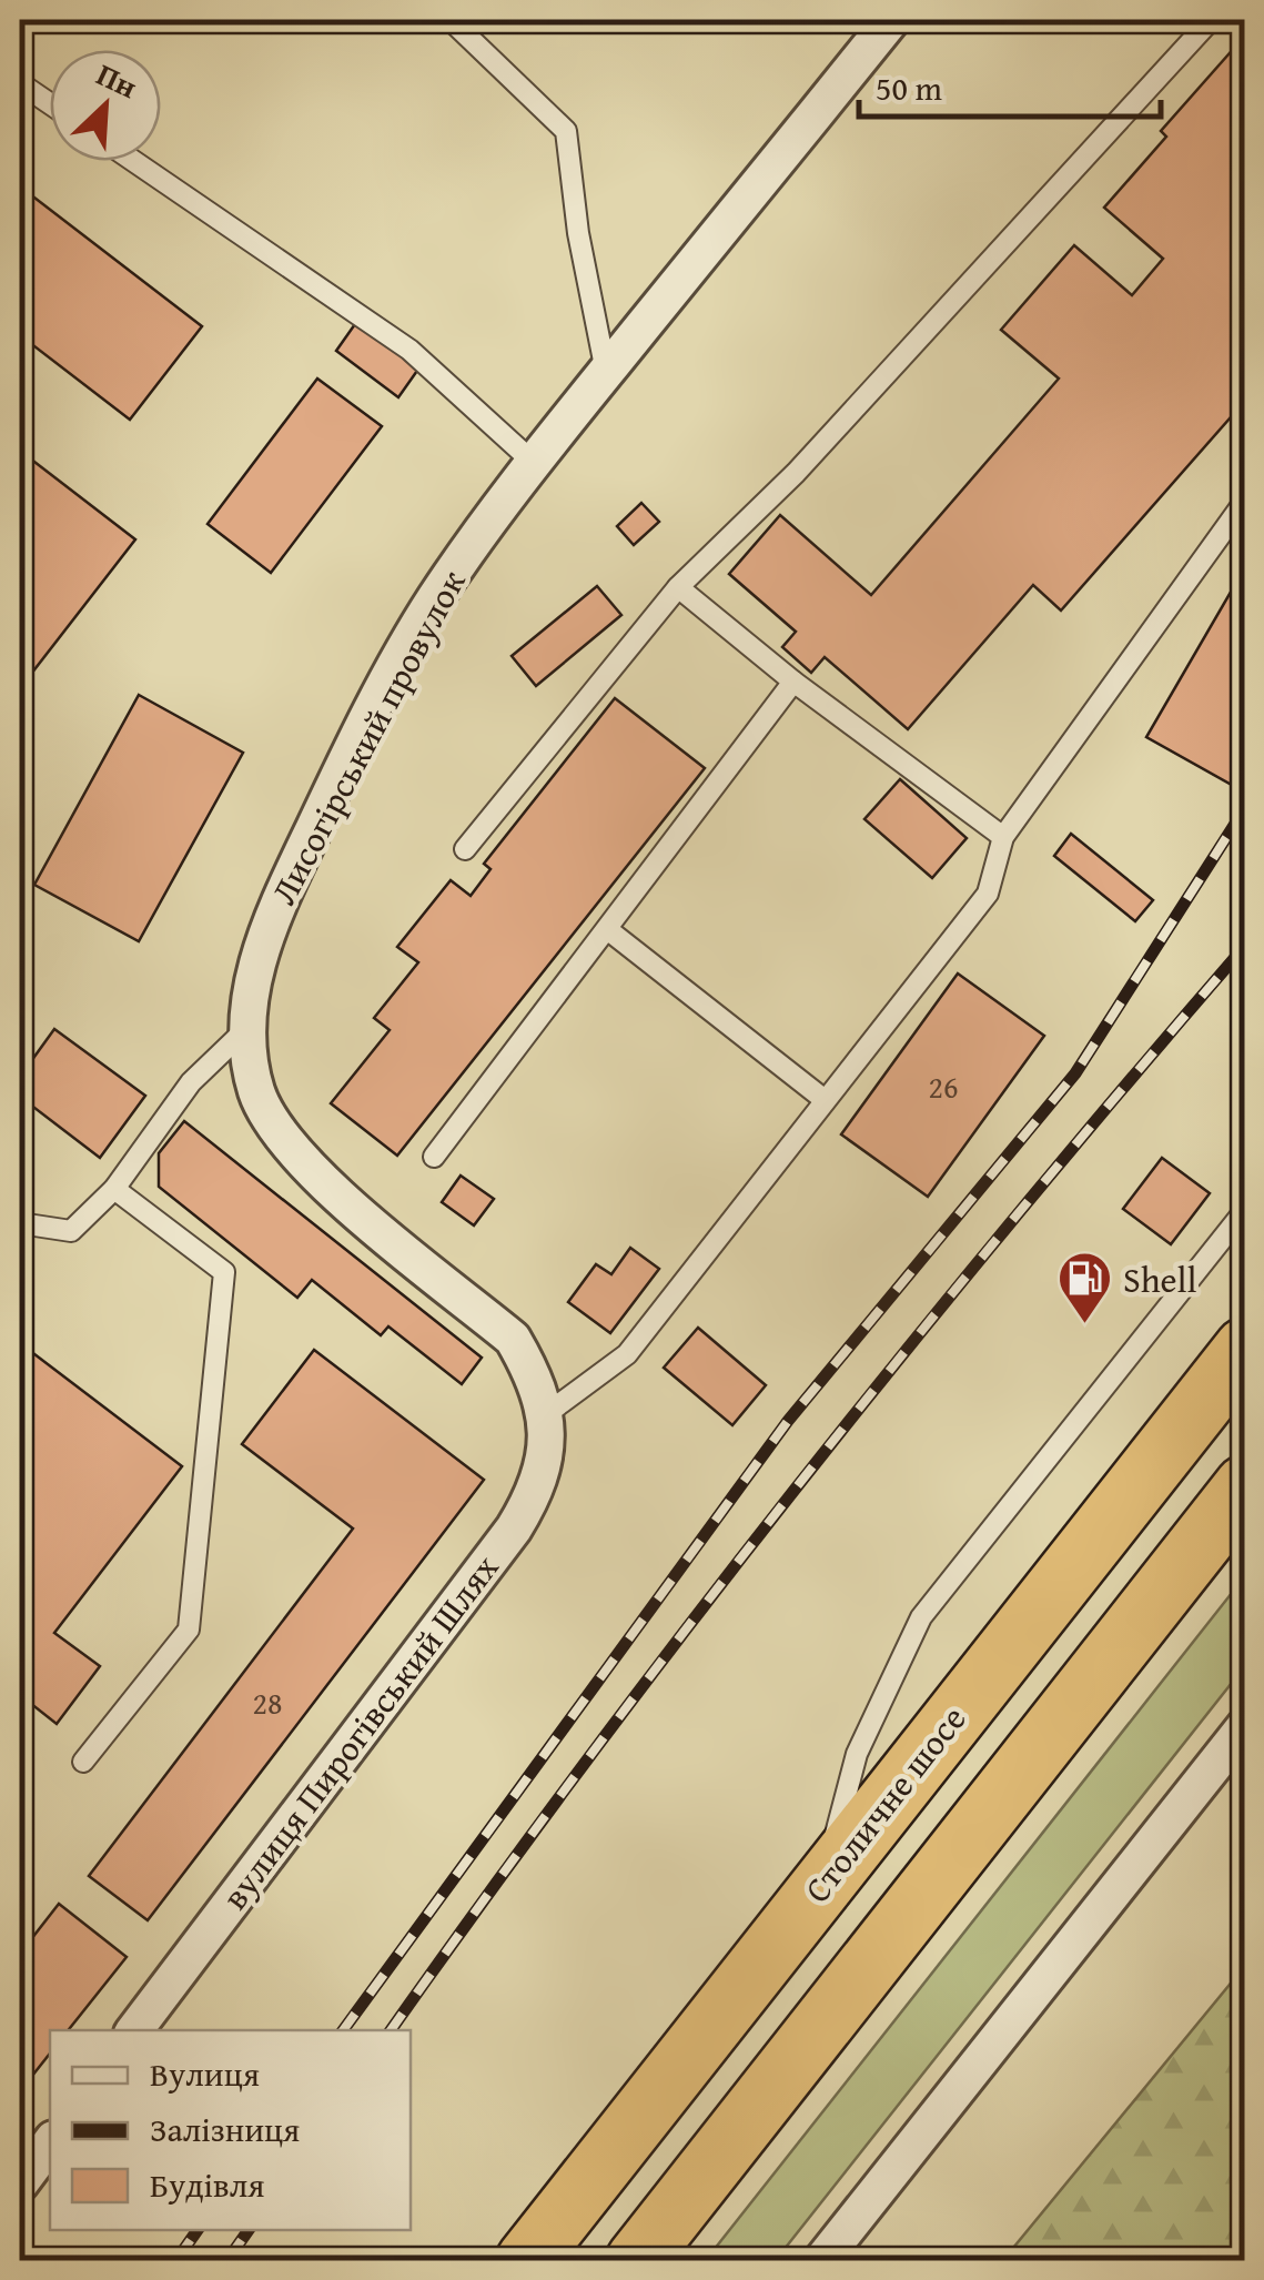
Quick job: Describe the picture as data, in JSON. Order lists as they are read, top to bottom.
{
  "streets": {
    "highway": ["Столичне шосе"],
    "street": ["Лисогірський провулок", "вулиця Пирогівський Шлях"]
  },
  "crossings": [
    ["Лисогірський провулок", "вулиця Пирогівський Шлях"]
  ],
  "places": {
    "fuel station": ["Shell"]
  },
  "house_numbers": ["26", "28"],
  "legend": ["Вулиця", "Залізниця", "Будівля"],
  "scale_bar": "50 m",
  "north": "top right"
}
